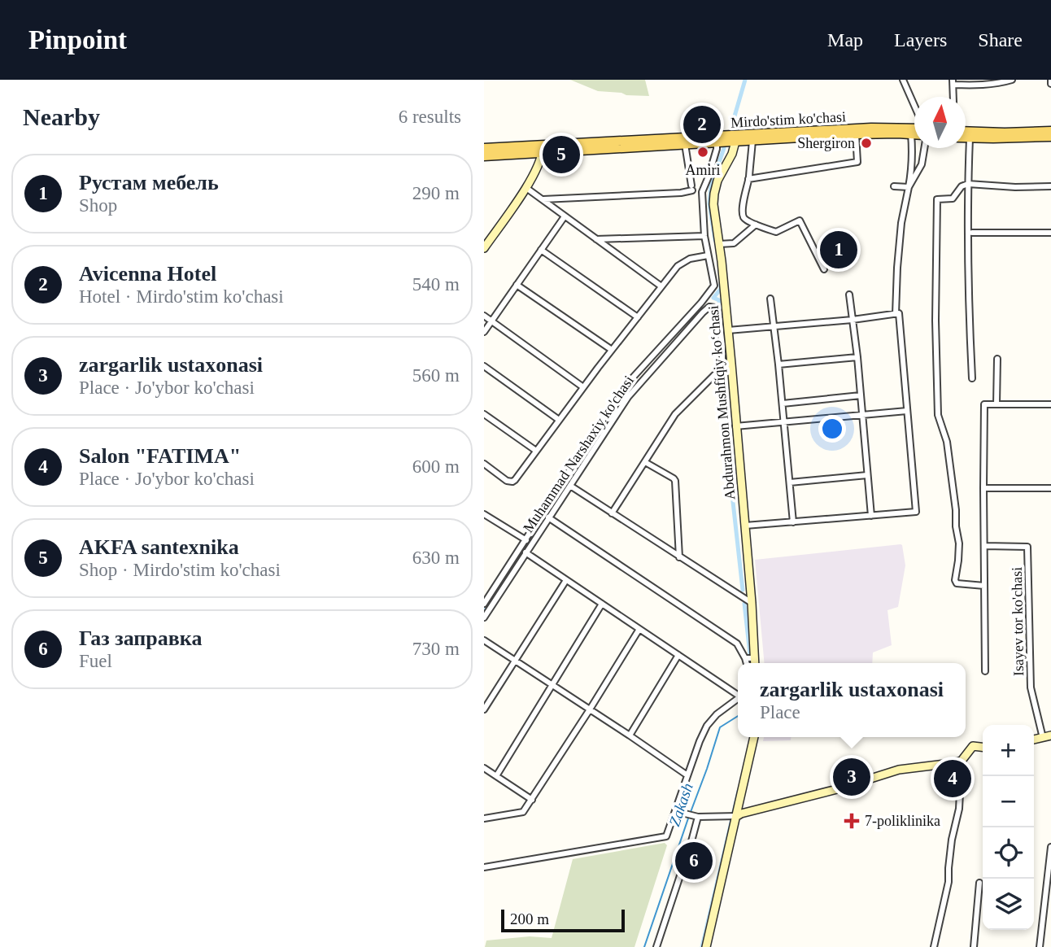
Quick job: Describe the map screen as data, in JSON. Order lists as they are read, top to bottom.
{
  "streets": {
    "main road": ["Mirdo'stim ko'chasi"],
    "street": ["Abdurahmon Mushfiqiy koʻchasi", "Muhammad Narshaxiy ko'chasi", "Isayev tor ko'chasi"]
  },
  "crossings": [
    ["Mirdo'stim ko'chasi", "Abdurahmon Mushfiqiy koʻchasi"]
  ],
  "water": ["Zakash"],
  "places": {
    "other": ["Shergiron", "Amiri"],
    "health": ["7-poliklinika"]
  },
  "scale_bar": "200 m",
  "north": "top",
  "page": {
    "header": "Pinpoint",
    "nav": ["Map", "Layers", "Share"],
    "heading": ["Nearby", "6 results"],
    "pins": [
      "2",
      "5",
      "1",
      "3",
      "4",
      "6"
    ],
    "list": [
      {
        "mark": "1",
        "name": "Рустам мебель",
        "note": "Shop",
        "value": "290 m"
      },
      {
        "mark": "2",
        "name": "Avicenna Hotel",
        "note": "Hotel · Mirdo'stim ko'chasi",
        "value": "540 m"
      },
      {
        "mark": "3",
        "name": "zargarlik ustaxonasi",
        "note": "Place · Jo'ybor ko'chasi",
        "value": "560 m"
      },
      {
        "mark": "4",
        "name": "Salon \"FATIMA\"",
        "note": "Place · Jo'ybor ko'chasi",
        "value": "600 m"
      },
      {
        "mark": "5",
        "name": "AKFA santexnika",
        "note": "Shop · Mirdo'stim ko'chasi",
        "value": "630 m"
      },
      {
        "mark": "6",
        "name": "Газ заправка",
        "note": "Fuel",
        "value": "730 m"
      }
    ],
    "popup": ["zargarlik ustaxonasi", "Place"],
    "map_buttons": ["+", "−"],
    "scale": "200 m"
  }
}
